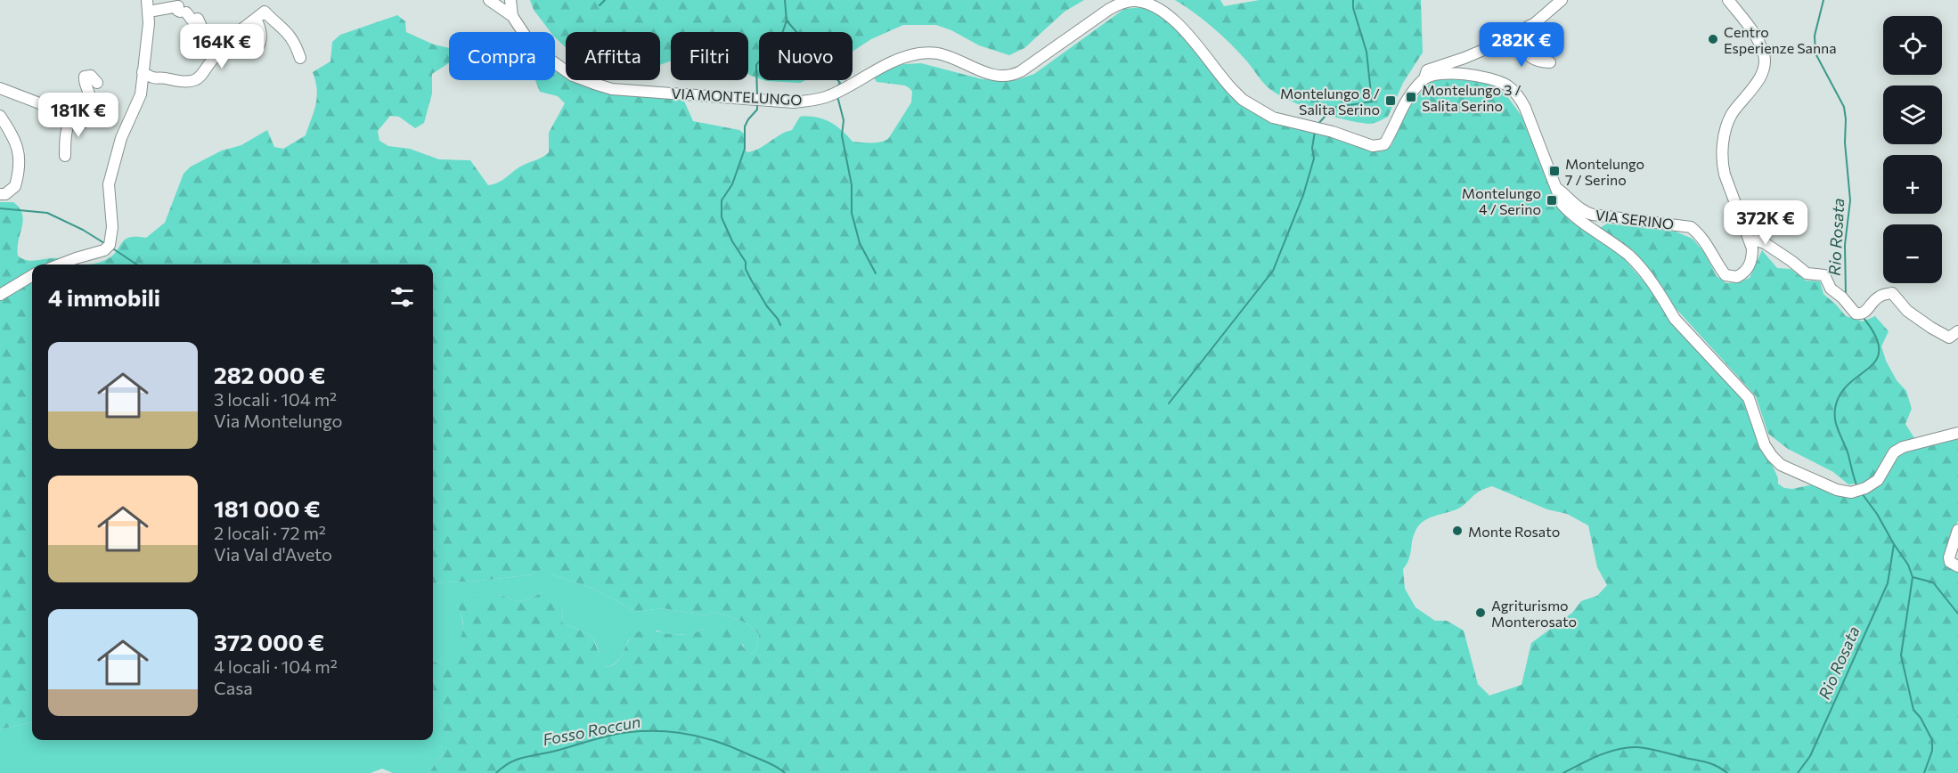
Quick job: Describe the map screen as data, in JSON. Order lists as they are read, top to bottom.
{
  "streets": {
    "street": ["VIA MONTELUNGO", "VIA SERINO"]
  },
  "water": ["Rio Rosata", "Fosso Roccun"],
  "places": {
    "other": ["Centro Esperienze Sanna", "Monte Rosato", "Agriturismo Monterosato"],
    "transit": [
      "Montelungo 3 / Salita Serino",
      "Montelungo 8 / Salita Serino",
      "Montelungo 7 / Serino",
      "Montelungo 4 / Serino"
    ]
  },
  "page": {
    "map_buttons": ["+", "−"],
    "price": [
      "282K €",
      "164K €",
      "181K €",
      "372K €"
    ],
    "chip": [
      "Compra",
      "Affitta",
      "Filtri",
      "Nuovo"
    ],
    "heading": "4 immobili",
    "list": [
      {
        "name": "282 000 €",
        "note": "3 locali · 104 m² · Via Montelungo"
      },
      {
        "name": "181 000 €",
        "note": "2 locali · 72 m² · Via Val d'Aveto"
      },
      {
        "name": "372 000 €",
        "note": "4 locali · 104 m² · Casa"
      }
    ]
  }
}
